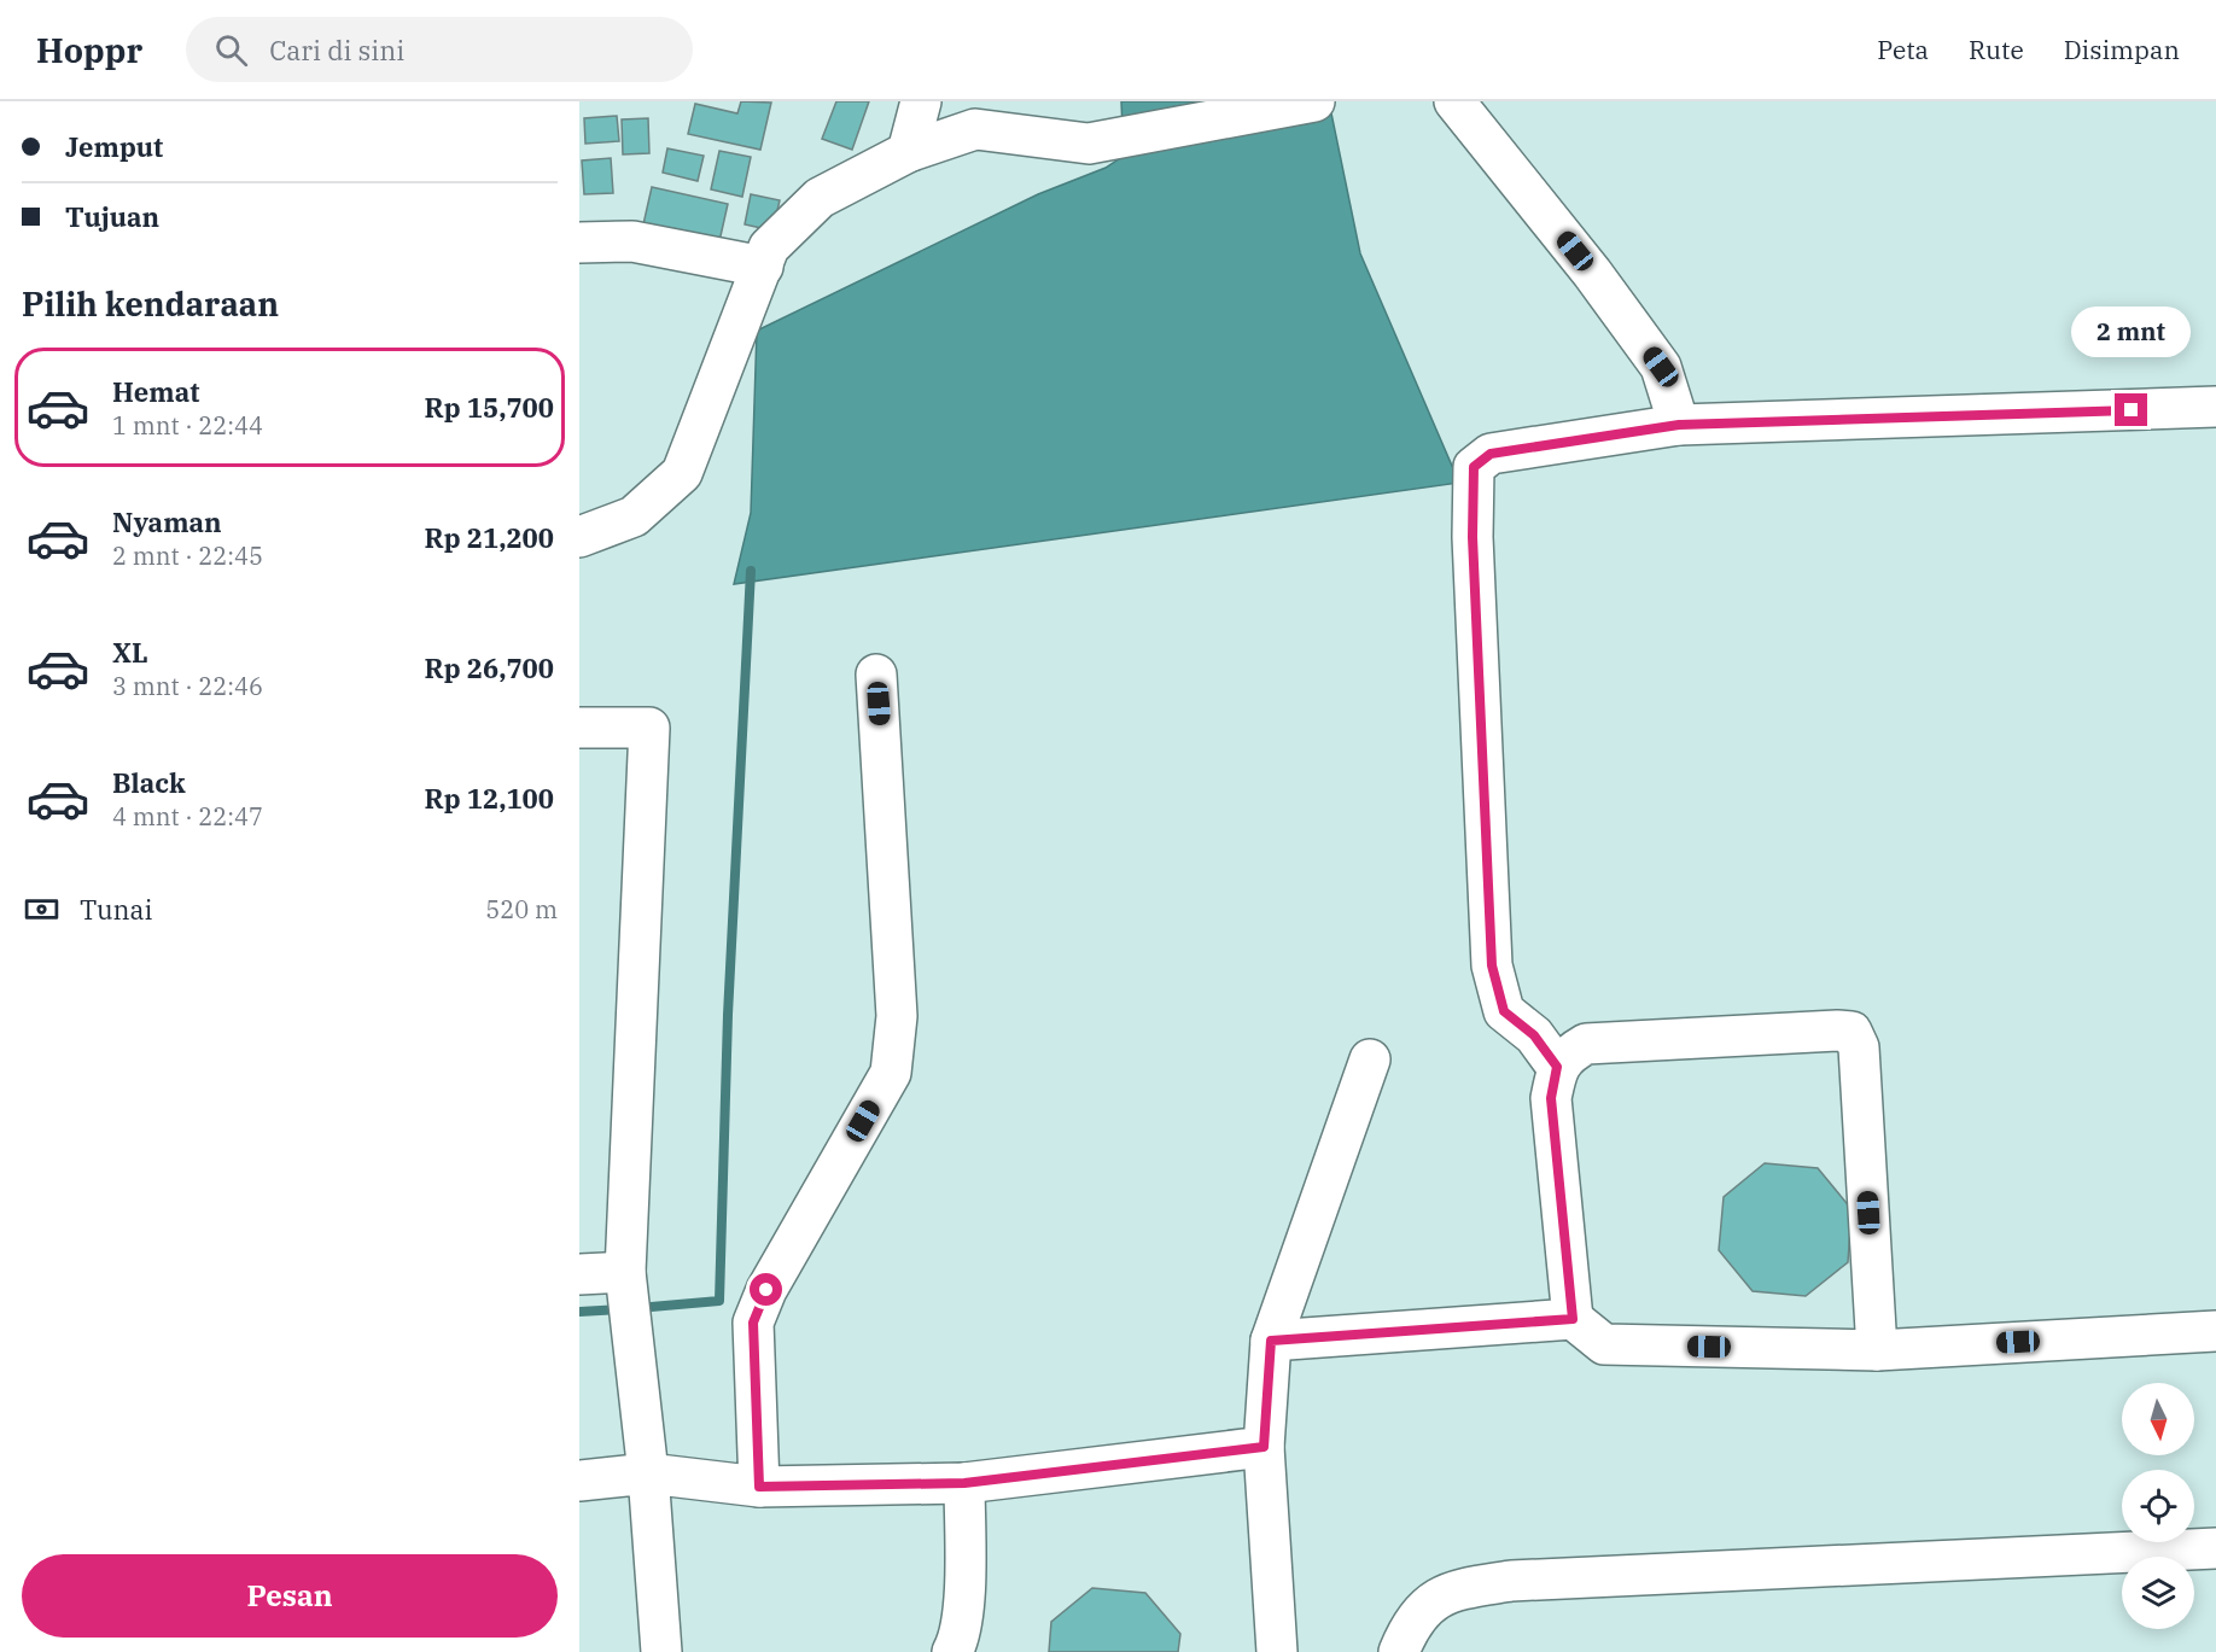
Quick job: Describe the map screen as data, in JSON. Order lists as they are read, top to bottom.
{
  "north": "bottom",
  "page": {
    "header": "Hoppr",
    "search": "Cari di sini",
    "nav": ["Peta", "Rute", "Disimpan"],
    "banner": ["Jemput", "Tujuan"],
    "heading": "Pilih kendaraan",
    "bubble": "2 mnt",
    "list": [
      {
        "name": "Hemat",
        "note": "1 mnt · 22:44",
        "value": "Rp 15,700"
      },
      {
        "name": "Nyaman",
        "note": "2 mnt · 22:45",
        "value": "Rp 21,200"
      },
      {
        "name": "XL",
        "note": "3 mnt · 22:46",
        "value": "Rp 26,700"
      },
      {
        "name": "Black",
        "note": "4 mnt · 22:47",
        "value": "Rp 12,100"
      }
    ],
    "pay": ["Tunai", "520 m"],
    "buttons": "Pesan"
  }
}
